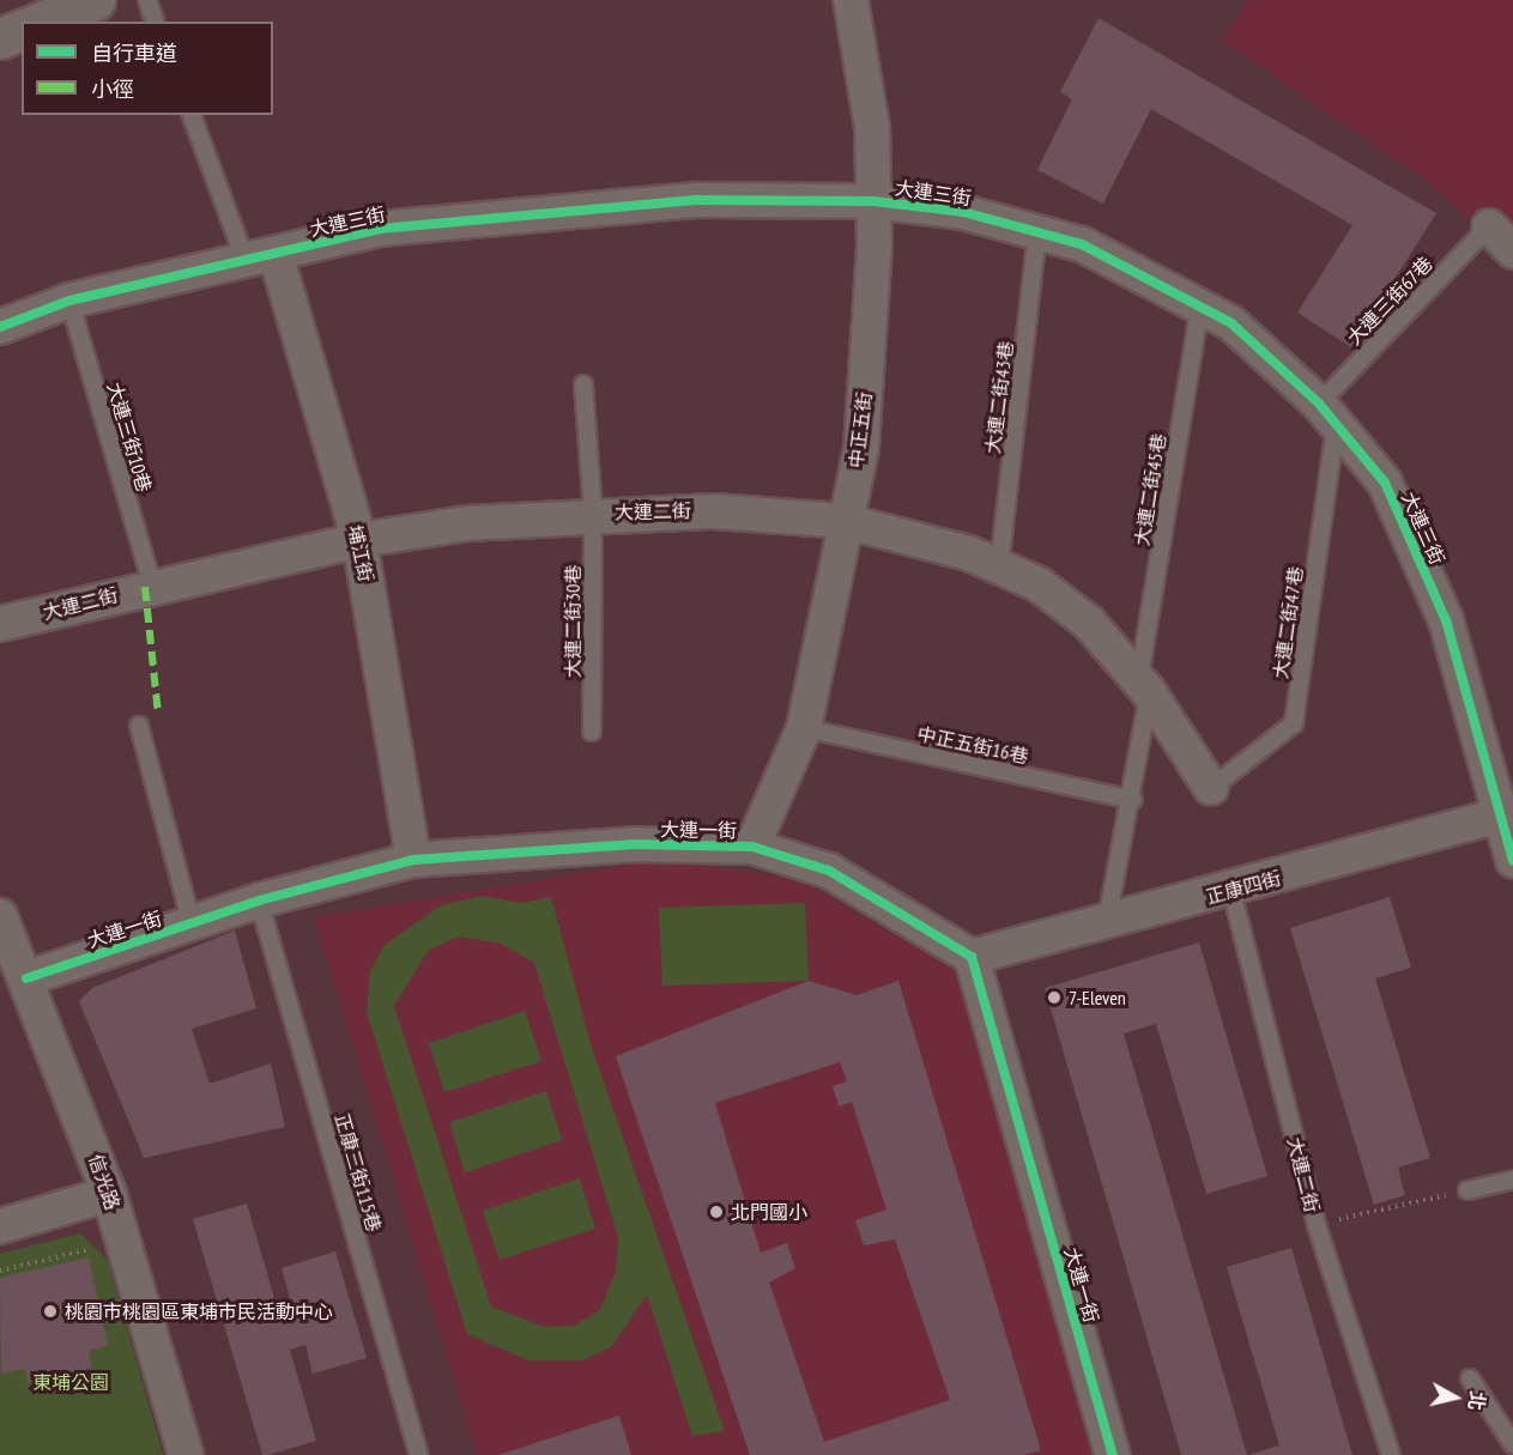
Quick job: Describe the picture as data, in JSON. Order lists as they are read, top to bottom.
{
  "streets": {
    "street": [
      "大連三街",
      "中正五街",
      "大連二街",
      "埔江街",
      "大連一街",
      "正康四街",
      "信光路"
    ],
    "lane": [
      "大連三街67巷",
      "大連二街43巷",
      "大連三街10巷",
      "大連二街45巷",
      "大連二街30巷",
      "大連二街47巷",
      "中正五街16巷",
      "正康三街115巷"
    ]
  },
  "crossings": [
    ["大連三街", "大連三街67巷"],
    ["大連三街", "大連二街43巷"],
    ["大連三街", "中正五街"],
    ["大連三街", "大連三街10巷"],
    ["大連三街", "大連二街45巷"],
    ["大連三街", "埔江街"],
    ["大連三街", "大連二街47巷"],
    ["大連三街", "正康四街"],
    ["大連三街67巷", "大連二街47巷"],
    ["大連二街43巷", "大連二街"],
    ["中正五街", "大連二街"],
    ["中正五街", "中正五街16巷"],
    ["中正五街", "大連一街"],
    ["大連三街10巷", "大連二街"],
    ["大連二街45巷", "大連二街"],
    ["大連二街45巷", "中正五街16巷"],
    ["大連二街45巷", "正康四街"],
    ["大連二街", "埔江街"],
    ["大連二街", "大連二街30巷"],
    ["大連二街", "大連二街47巷"],
    ["大連二街", "正康四街"],
    ["埔江街", "大連一街"],
    ["大連一街", "正康四街"],
    ["大連一街", "正康三街115巷"],
    ["大連一街", "信光路"]
  ],
  "parks": ["東埔公園"],
  "places": ["7-Eleven", "北門國小", "桃園市桃園區東埔市民活動中心"],
  "legend": ["自行車道", "小徑"],
  "north": "right"
}
